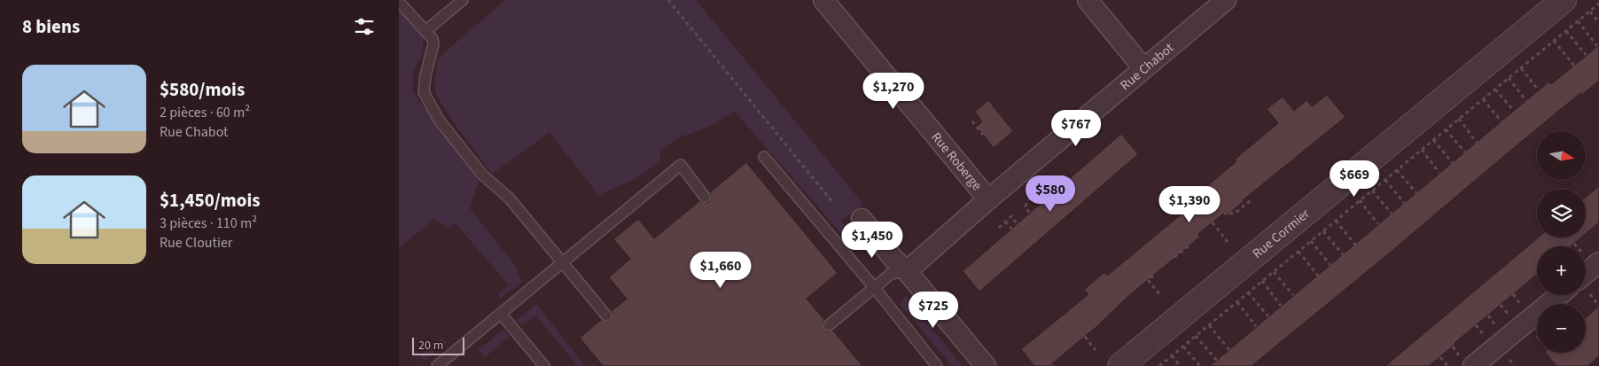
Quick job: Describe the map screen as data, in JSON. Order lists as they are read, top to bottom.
{
  "streets": {
    "street": ["Rue Chabot", "Rue Roberge", "Rue Cormier"]
  },
  "crossings": [
    ["Rue Chabot", "Rue Roberge"]
  ],
  "scale_bar": "20 m",
  "north": "right",
  "page": {
    "heading": "8 biens",
    "list": [
      {
        "name": "$580/mois",
        "note": "2 pièces · 60 m² · Rue Chabot"
      },
      {
        "name": "$1,450/mois",
        "note": "3 pièces · 110 m² · Rue Cloutier"
      }
    ],
    "price": [
      "$1,270",
      "$767",
      "$669",
      "$580",
      "$1,390",
      "$1,450",
      "$1,660",
      "$725"
    ],
    "map_buttons": ["+", "−"],
    "scale": "20 m"
  }
}
